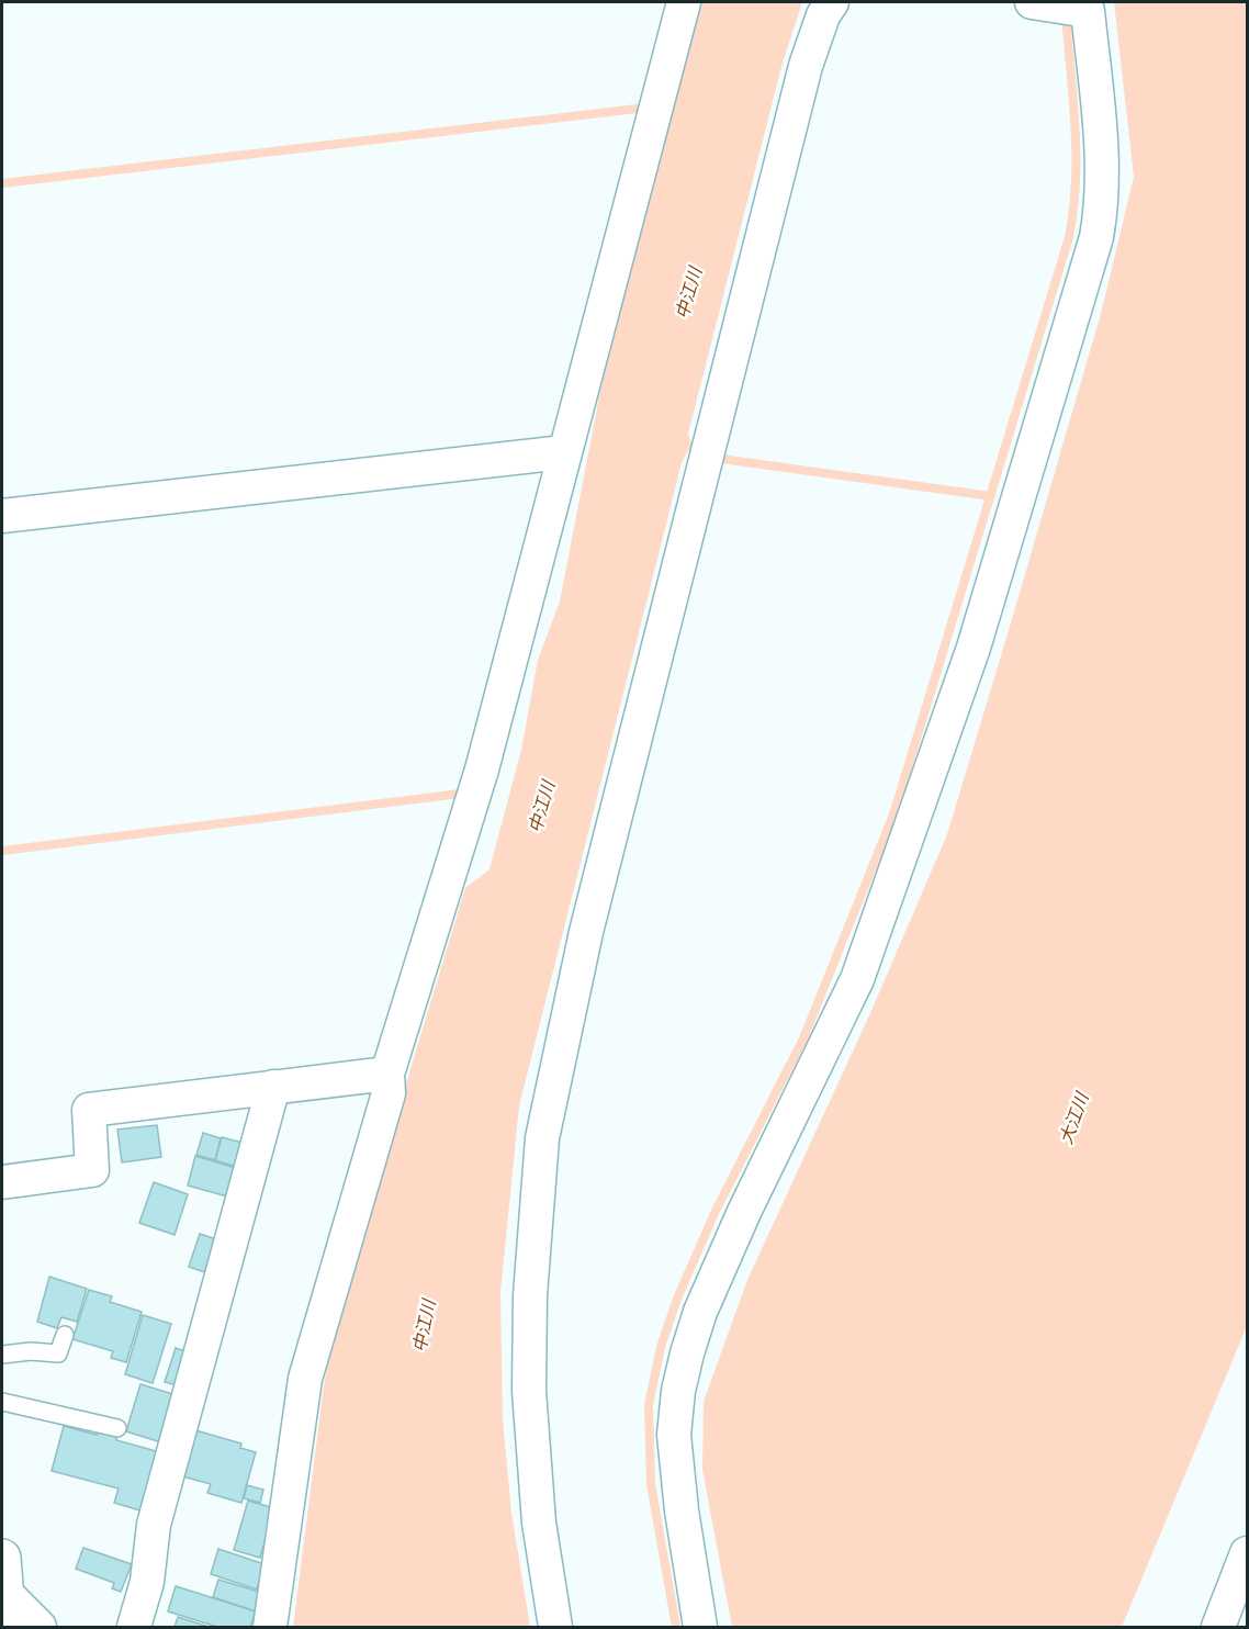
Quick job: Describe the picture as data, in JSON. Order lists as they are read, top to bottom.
{
  "water": ["中江川", "大江川"]
}
